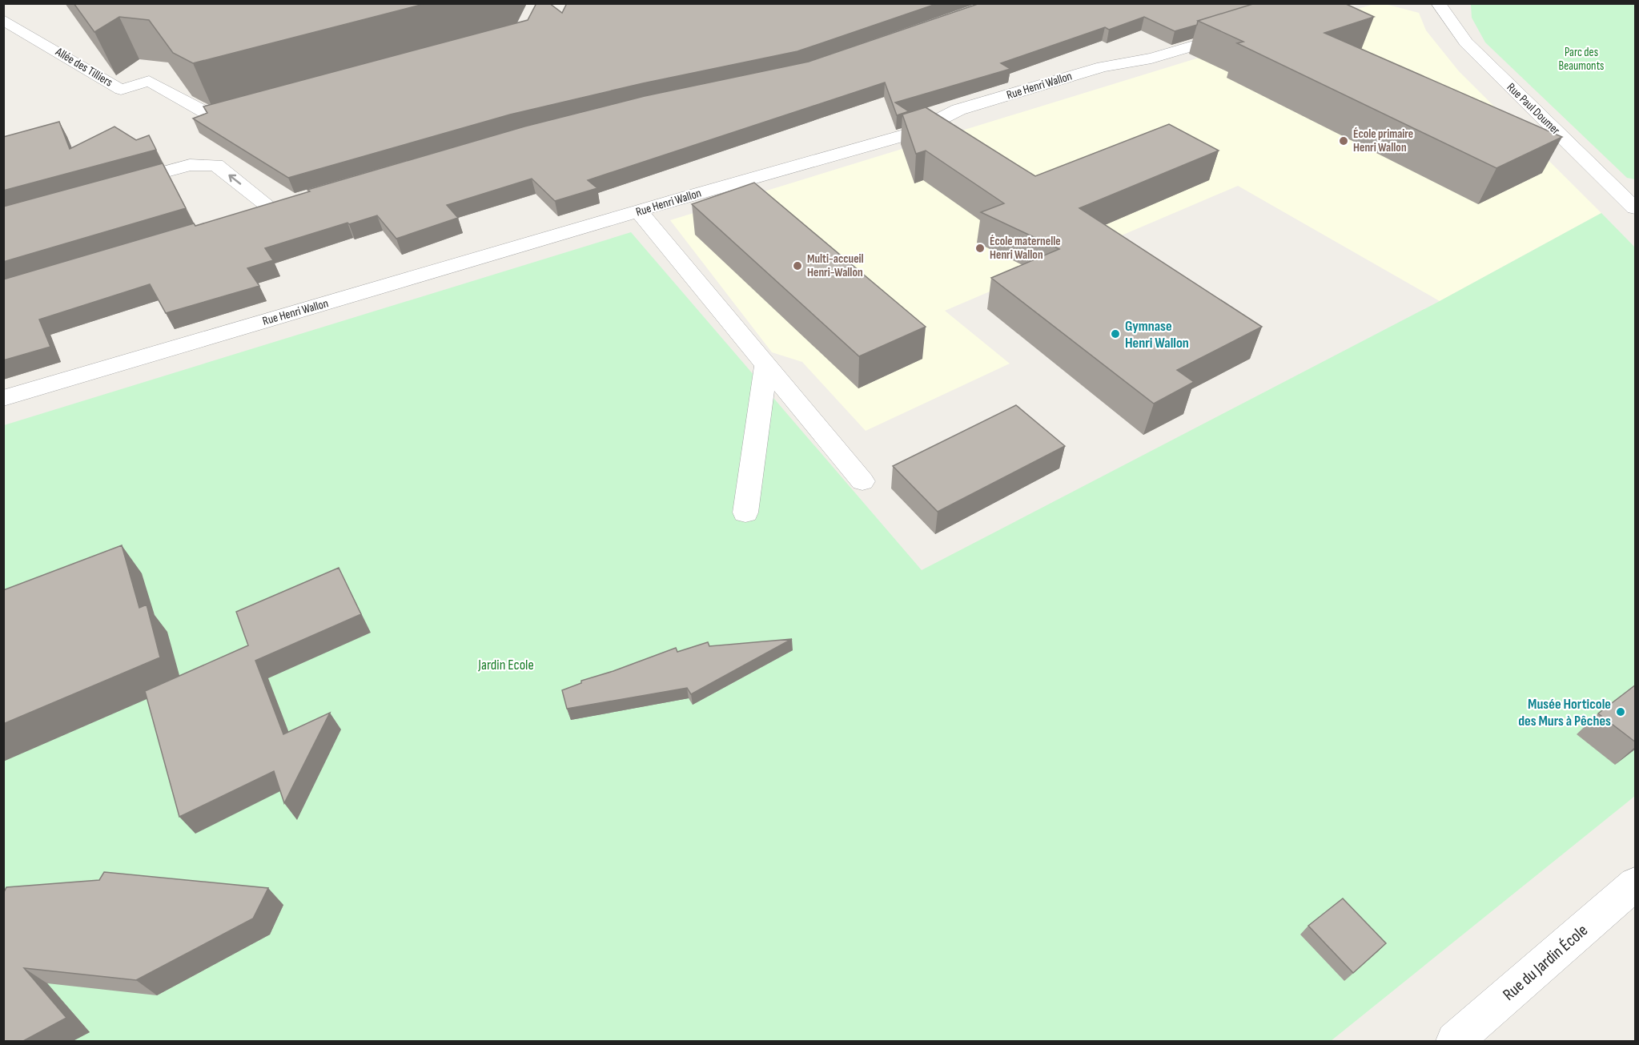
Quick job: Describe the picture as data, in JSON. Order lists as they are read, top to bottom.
{
  "streets": {
    "street": [
      "Allée des Tilliers",
      "Rue Henri Wallon",
      "Rue Paul Doumer",
      "Rue du Jardin École"
    ]
  },
  "parks": ["Parc des Beaumonts", "Jardin Ecole"],
  "places": [
    "École primaire Henri Wallon",
    "École maternelle Henri Wallon",
    "Multi-accueil Henri-Wallon",
    "Gymnase Henri Wallon",
    "Musée Horticole des Murs à Pêches"
  ]
}
